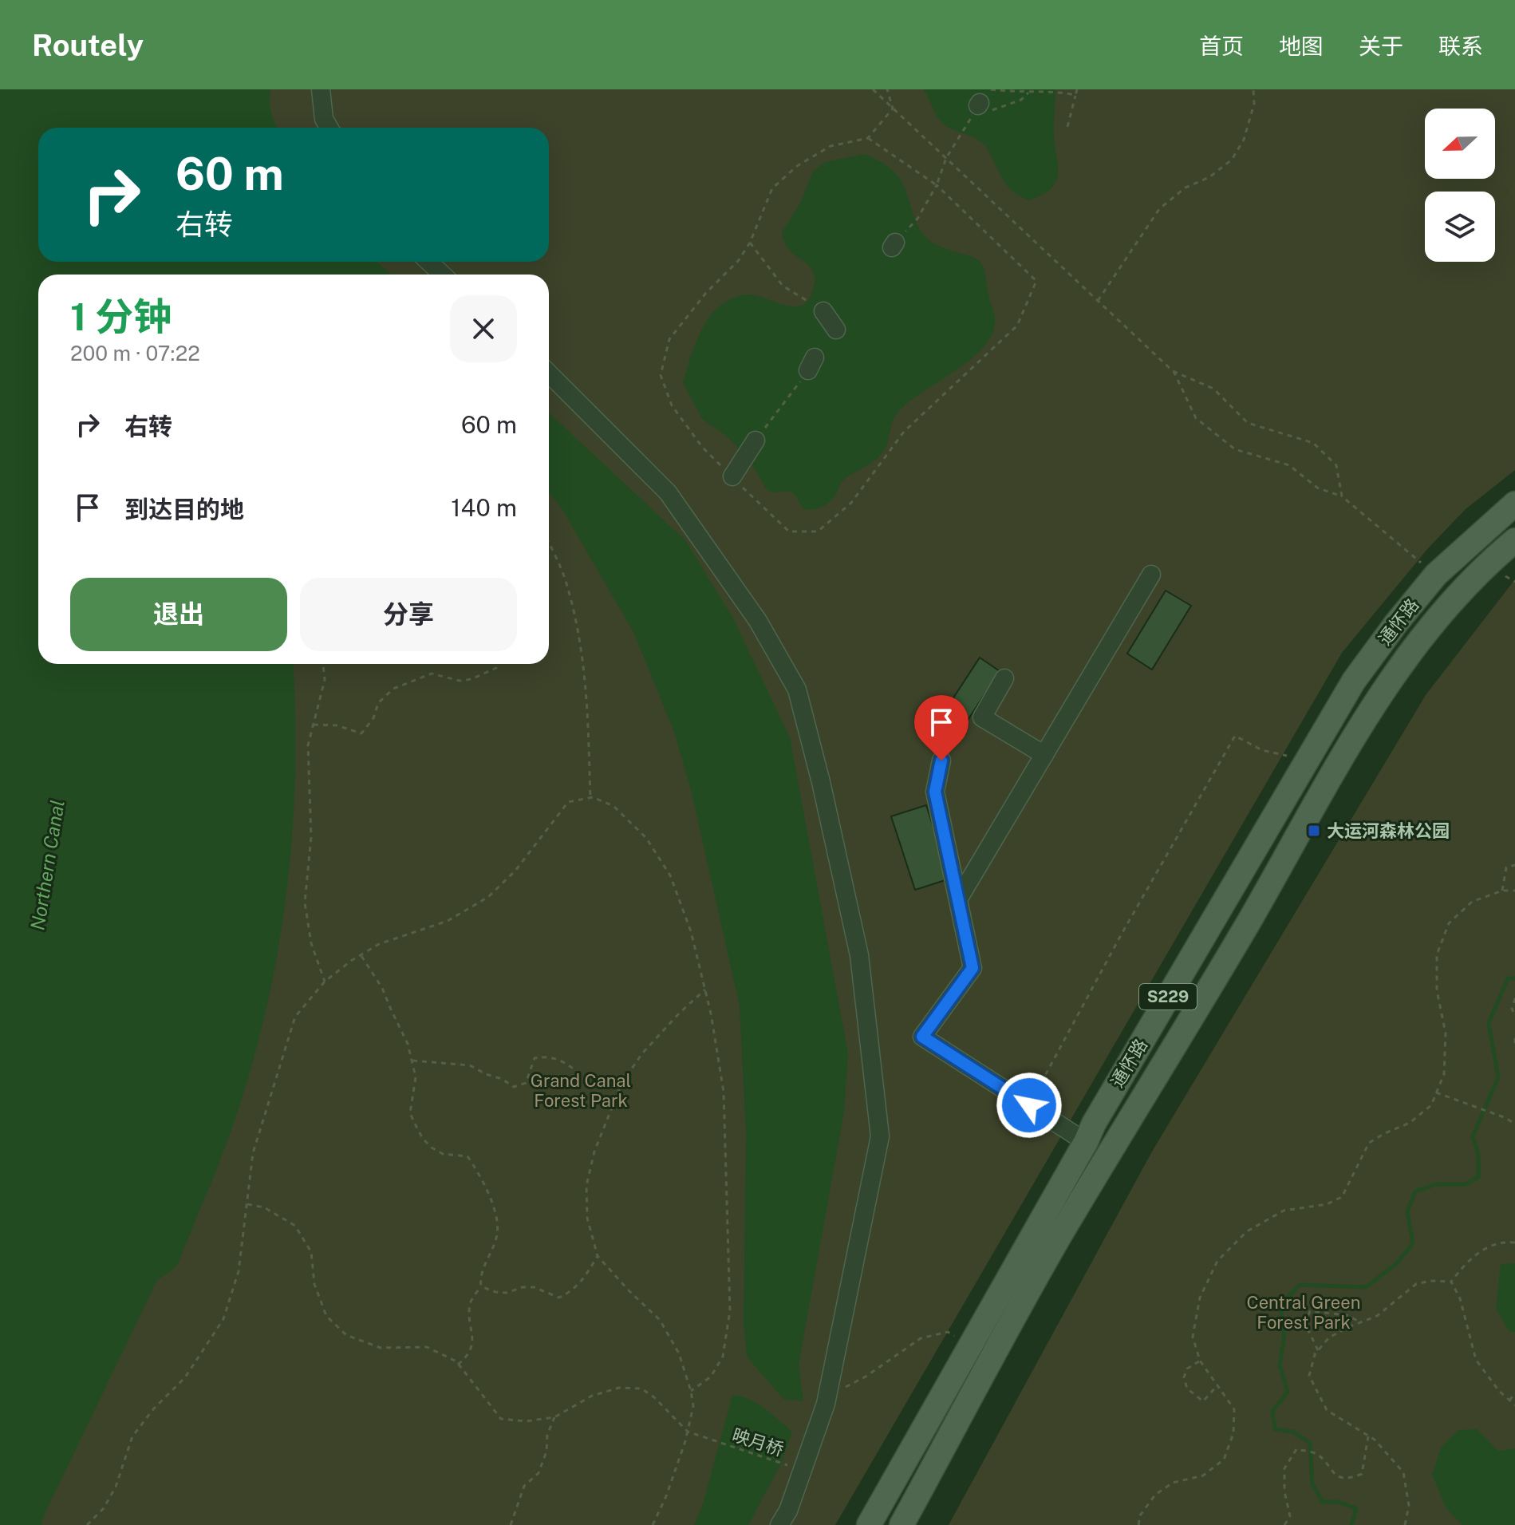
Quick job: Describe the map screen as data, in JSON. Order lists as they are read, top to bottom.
{
  "streets": {
    "main road": ["通怀路", "S229"],
    "path": ["映月桥"]
  },
  "water": ["Northern Canal"],
  "parks": ["Grand Canal Forest Park", "Central Green Forest Park"],
  "places": {
    "transit": ["大运河森林公园"]
  },
  "north": "left",
  "page": {
    "header": "Routely",
    "nav": [
      "首页",
      "地图",
      "关于",
      "联系"
    ],
    "turn": ["60 m", "右转"],
    "heading": ["1 分钟", "200 m · 07:22"],
    "list": [
      {
        "name": "右转",
        "value": "60 m"
      },
      {
        "name": "到达目的地",
        "value": "140 m"
      }
    ],
    "buttons": ["退出", "分享"]
  }
}
